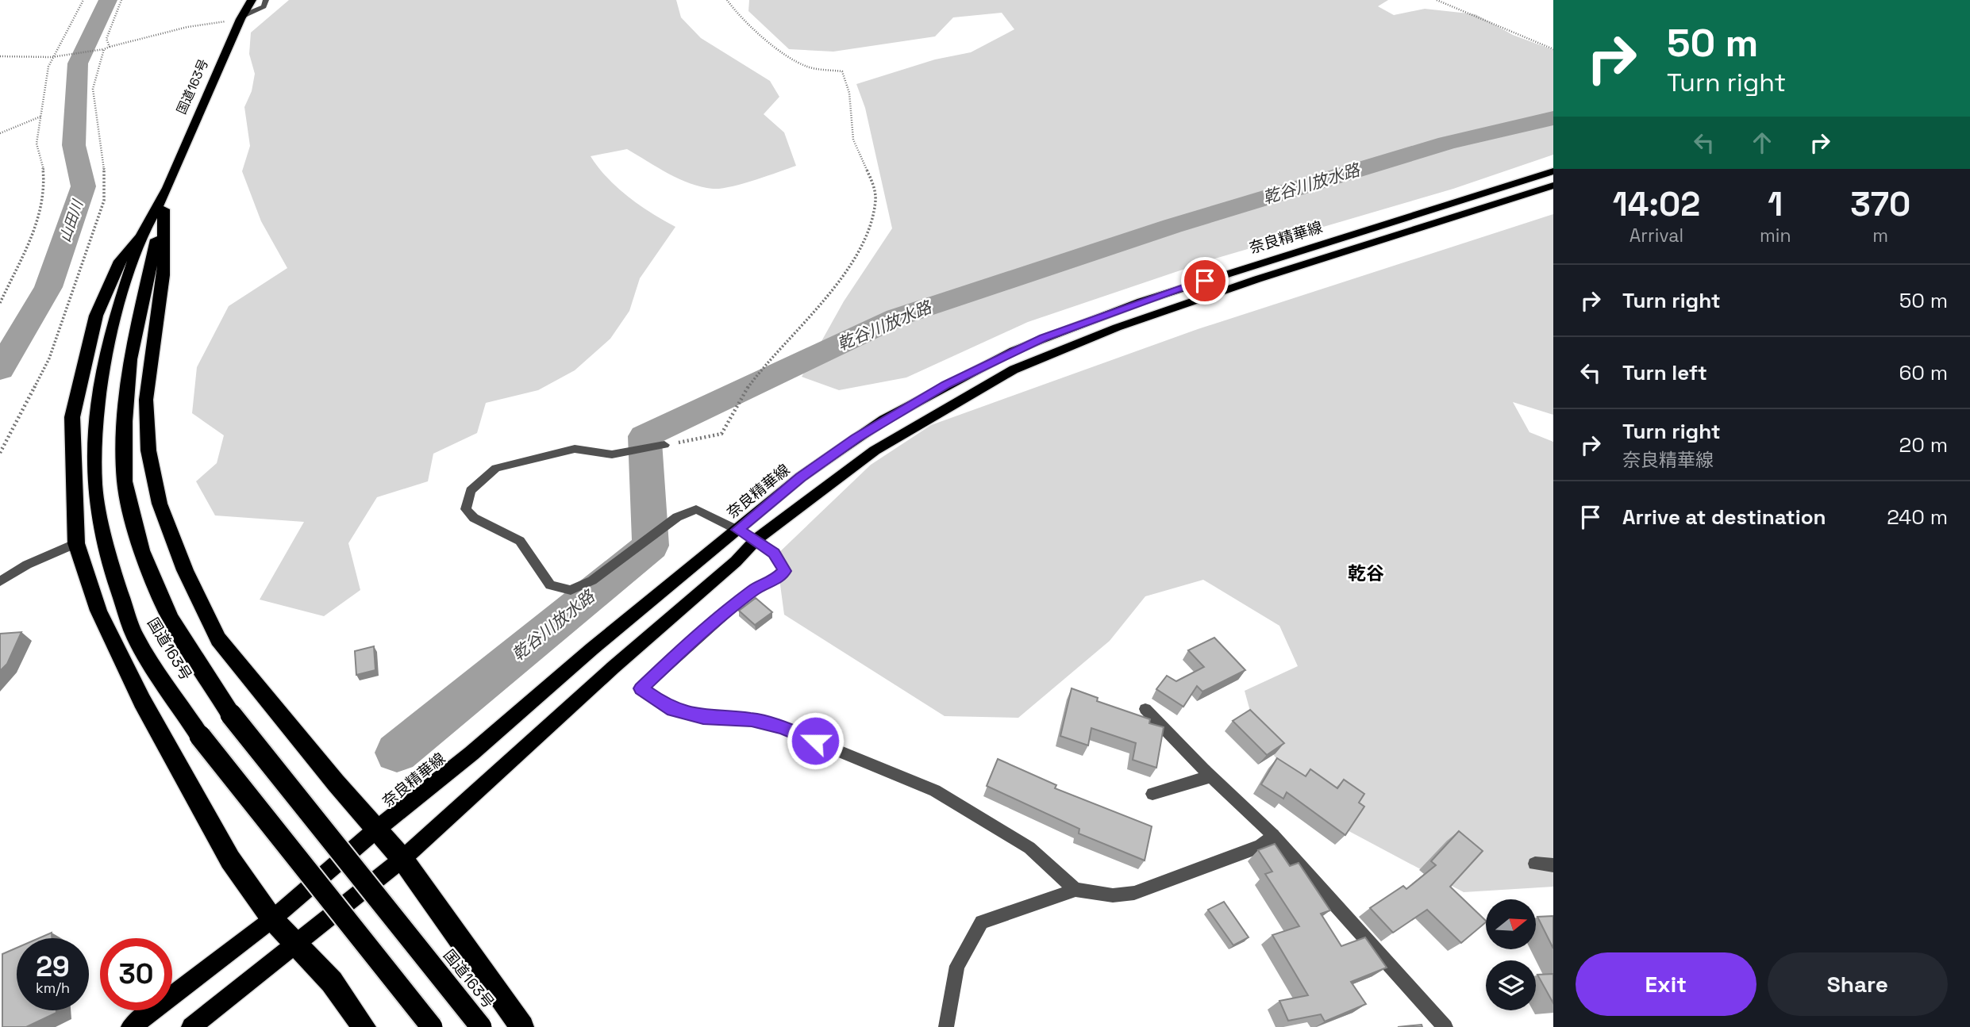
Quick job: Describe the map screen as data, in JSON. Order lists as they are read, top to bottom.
{
  "streets": {
    "highway": ["国道163号"],
    "main road": ["奈良精華線"]
  },
  "districts": ["乾谷"],
  "water": ["乾谷川放水路", "山田川"],
  "north": "right",
  "page": {
    "turn": ["50 m", "Turn right"],
    "eta": [
      "14:02",
      "Arrival",
      "1",
      "min",
      "370",
      "m"
    ],
    "list": [
      {
        "name": "Turn right",
        "value": "50 m"
      },
      {
        "name": "Turn left",
        "value": "60 m"
      },
      {
        "name": "Turn right",
        "note": "奈良精華線",
        "value": "20 m"
      },
      {
        "name": "Arrive at destination",
        "value": "240 m"
      }
    ],
    "speed": "29 km/h",
    "limit": "30",
    "buttons": ["Exit", "Share"]
  }
}
